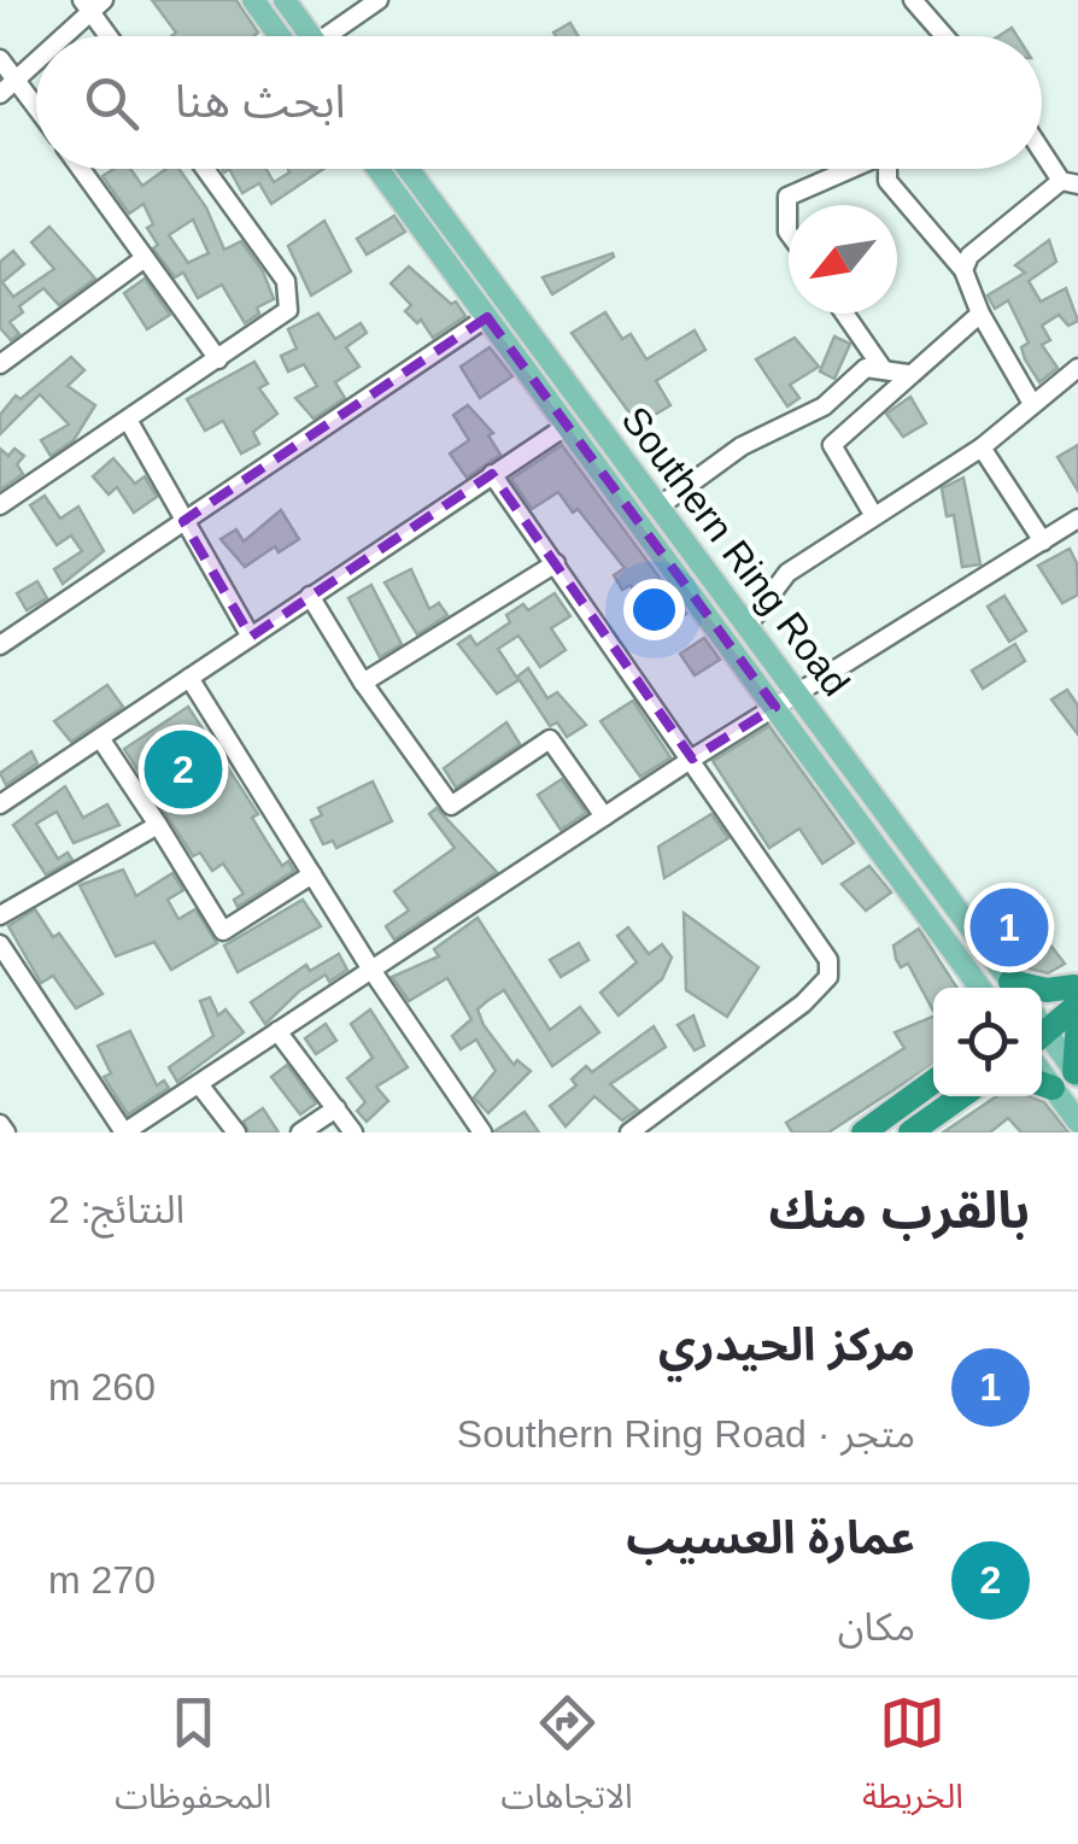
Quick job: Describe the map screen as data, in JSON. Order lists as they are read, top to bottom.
{
  "streets": {
    "main road": ["Southern Ring Road"]
  },
  "north": "bottom left",
  "page": {
    "search": "ابحث هنا",
    "pins": ["2", "1"],
    "heading": ["بالقرب منك", "النتائج: 2"],
    "list": [
      {
        "mark": "1",
        "name": "مركز الحيدري",
        "note": "متجر · Southern Ring Road",
        "value": "260 m"
      },
      {
        "mark": "2",
        "name": "عمارة العسيب",
        "note": "مكان",
        "value": "270 m"
      }
    ],
    "nav": ["الخريطة", "الاتجاهات", "المحفوظات"]
  }
}
